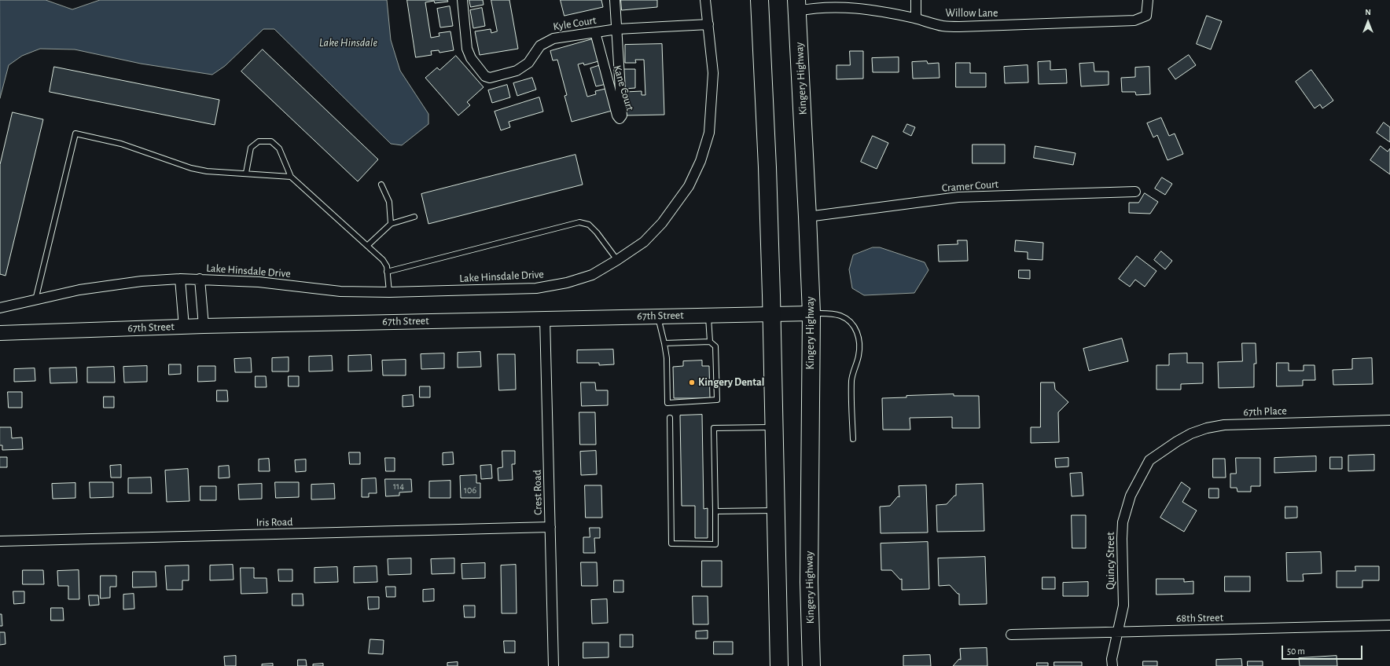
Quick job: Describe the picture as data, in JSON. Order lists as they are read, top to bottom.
{
  "streets": {
    "highway": ["Kingery Highway"],
    "street": [
      "Willow Lane",
      "Kyle Court",
      "Kane Court",
      "Cramer Court",
      "Lake Hinsdale Drive",
      "67th Street",
      "67th Place",
      "Crest Road",
      "Iris Road",
      "Quincy Street",
      "68th Street"
    ]
  },
  "crossings": [
    ["Willow Lane", "Kingery Highway"],
    ["Kyle Court", "Kane Court"],
    ["Kyle Court", "Lake Hinsdale Drive"],
    ["Kingery Highway", "Cramer Court"],
    ["Kingery Highway", "67th Street"],
    ["Lake Hinsdale Drive", "67th Street"],
    ["67th Street", "Crest Road"],
    ["67th Place", "Quincy Street"],
    ["Crest Road", "Iris Road"],
    ["Quincy Street", "68th Street"]
  ],
  "water": ["Lake Hinsdale"],
  "places": ["Kingery Dental"],
  "house_numbers": ["114", "106"],
  "scale_bar": "50 m",
  "north": "top"
}
